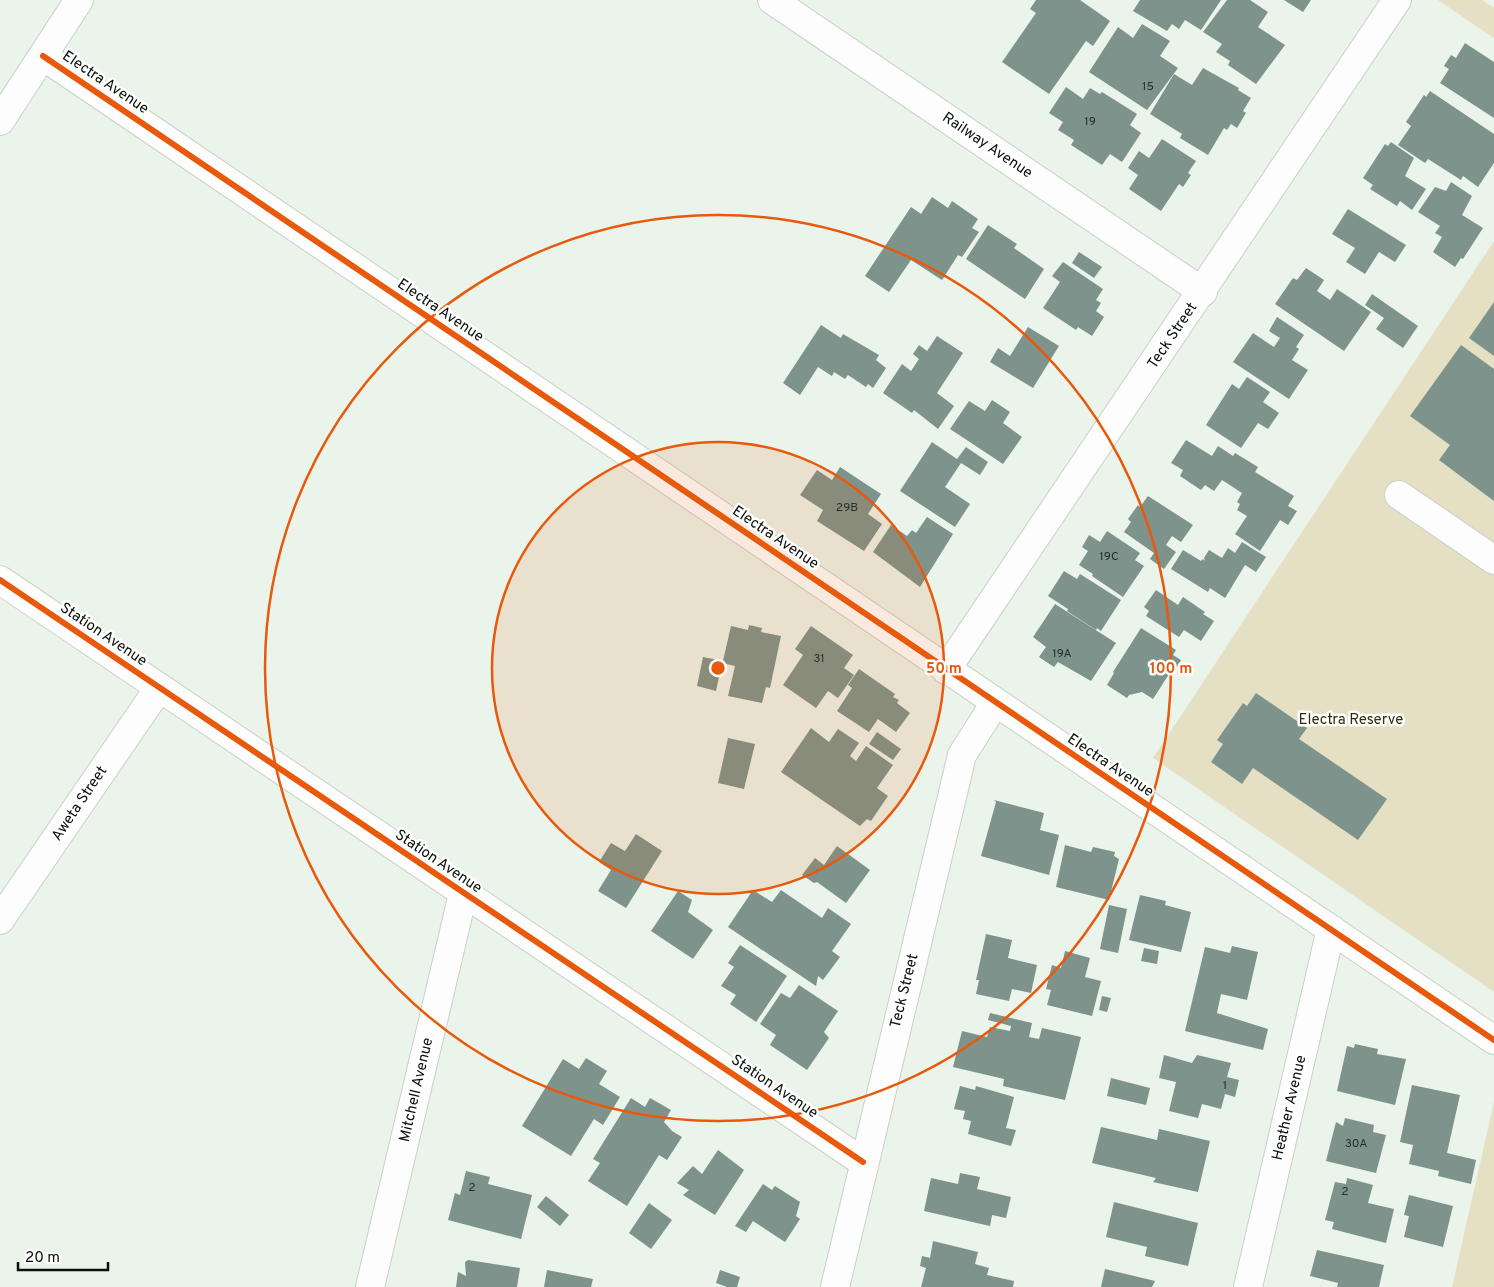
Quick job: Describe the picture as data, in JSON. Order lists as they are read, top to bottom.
{
  "streets": {
    "street": [
      "Electra Avenue",
      "Railway Avenue",
      "Teck Street",
      "Station Avenue",
      "Aweta Street",
      "Mitchell Avenue",
      "Heather Avenue"
    ]
  },
  "crossings": [
    ["Electra Avenue", "Teck Street"],
    ["Electra Avenue", "Heather Avenue"],
    ["Railway Avenue", "Teck Street"],
    ["Teck Street", "Station Avenue"],
    ["Station Avenue", "Aweta Street"],
    ["Station Avenue", "Mitchell Avenue"]
  ],
  "parks": ["Electra Reserve"],
  "house_numbers": [
    "15",
    "19",
    "29B",
    "19C",
    "19A",
    "31",
    "1",
    "30A",
    "2",
    "2"
  ],
  "scale_bar": "20 m",
  "rings": ["50 m", "100 m"]
}
